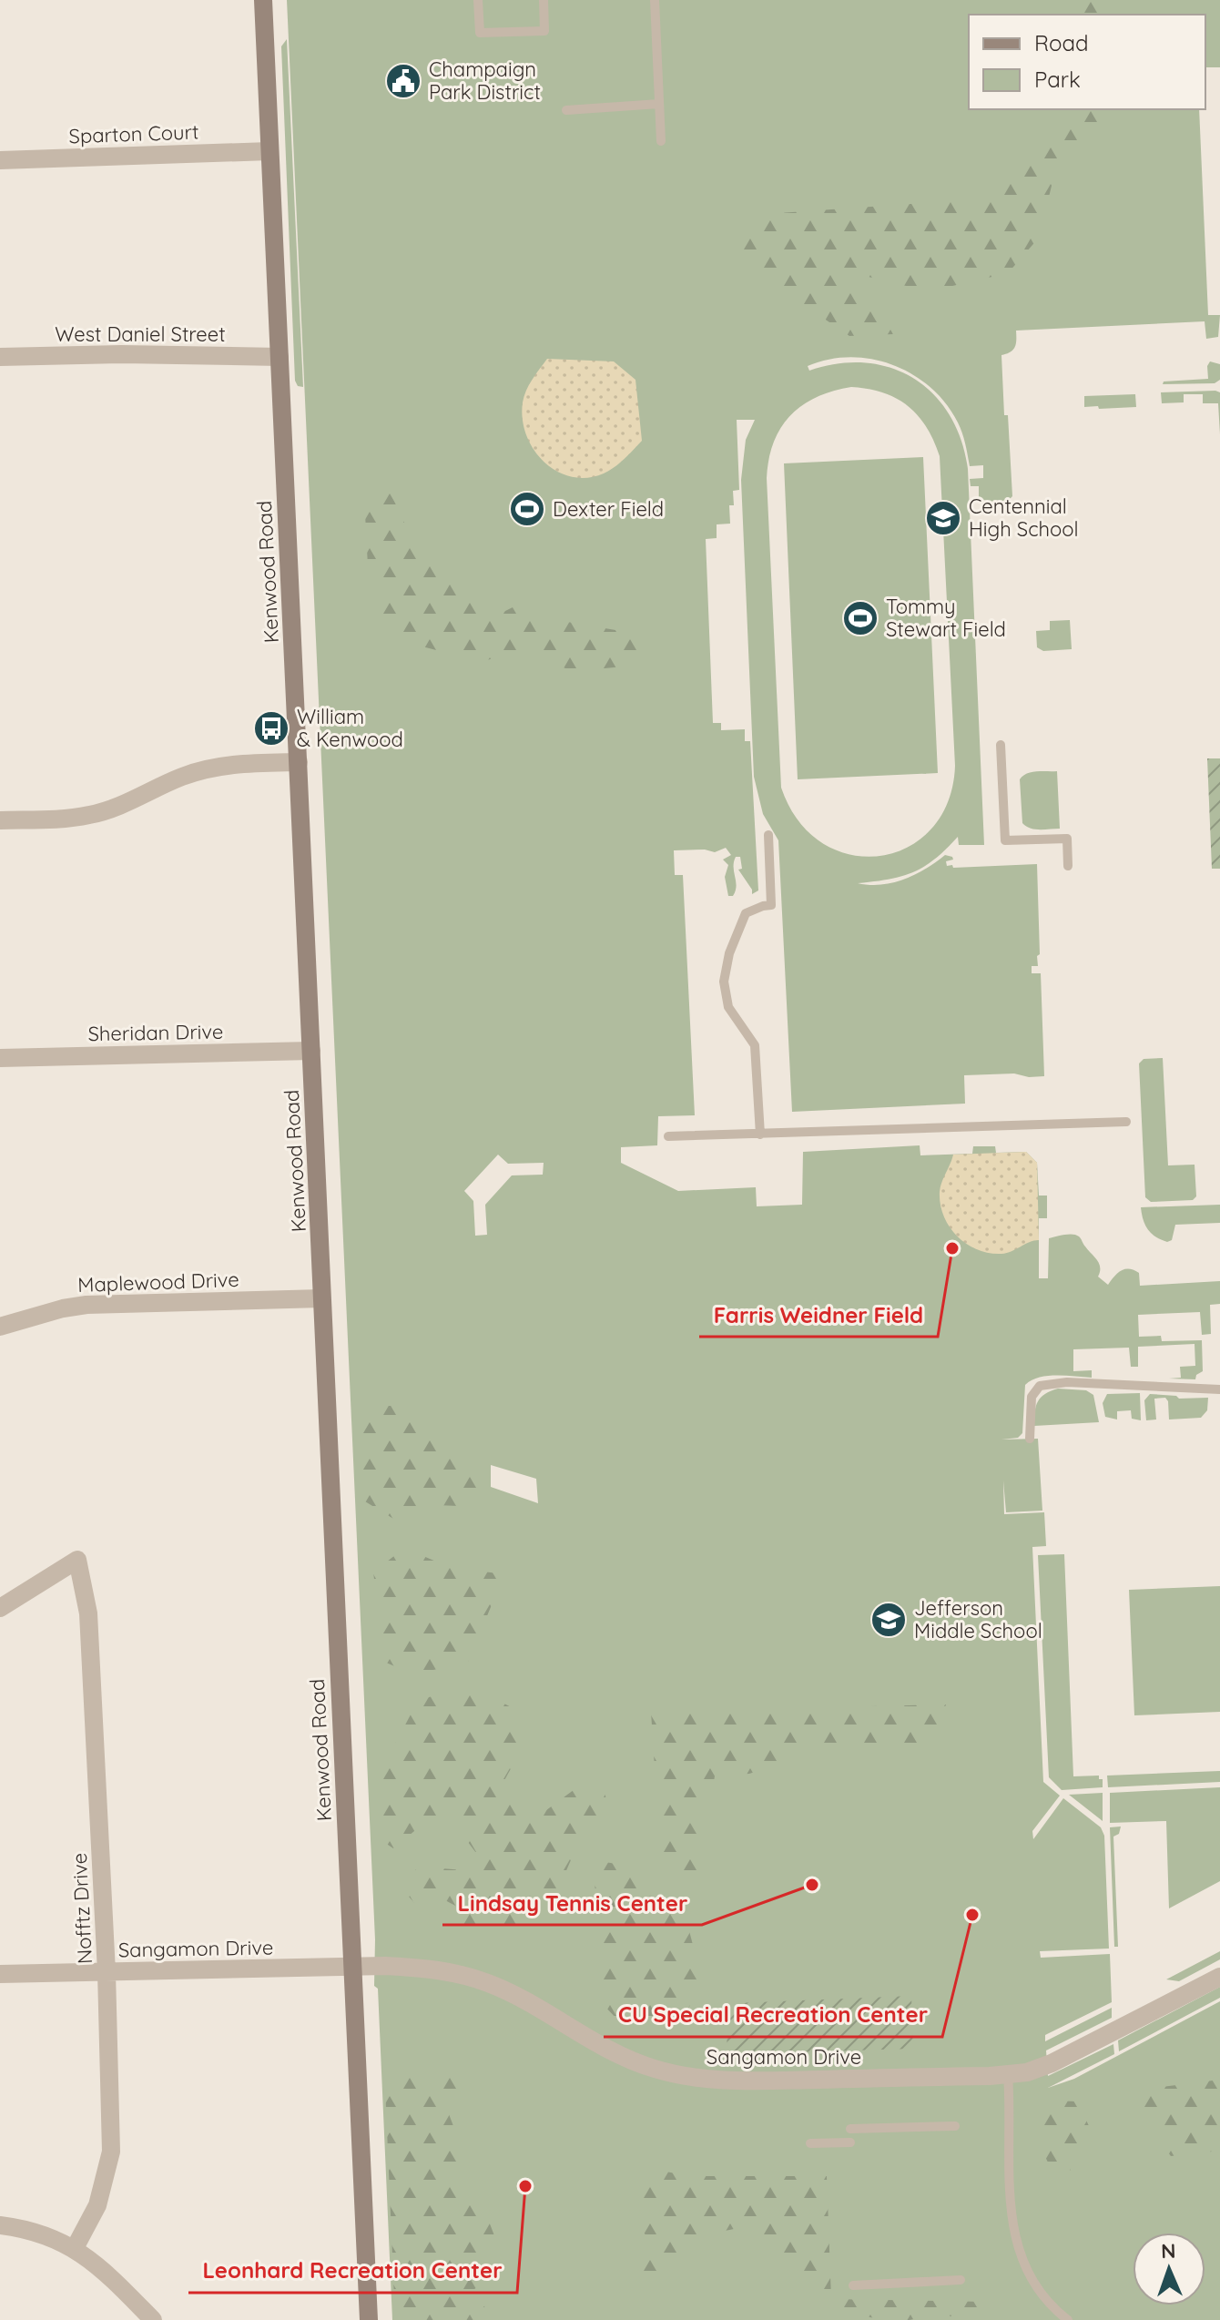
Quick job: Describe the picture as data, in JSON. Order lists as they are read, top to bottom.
{
  "streets": {
    "street": [
      "Sparton Court",
      "West Daniel Street",
      "Kenwood Road",
      "Sheridan Drive",
      "Maplewood Drive",
      "Nofftz Drive",
      "Sangamon Drive"
    ]
  },
  "crossings": [
    ["Sparton Court", "Kenwood Road"],
    ["West Daniel Street", "Kenwood Road"],
    ["Kenwood Road", "Sheridan Drive"],
    ["Kenwood Road", "Maplewood Drive"],
    ["Kenwood Road", "Sangamon Drive"],
    ["Nofftz Drive", "Sangamon Drive"]
  ],
  "places": {
    "public building": ["Champaign Park District"],
    "sports": ["Dexter Field", "Tommy Stewart Field"],
    "school or university": ["Centennial High School", "Jefferson Middle School"],
    "bus stop": ["William & Kenwood"],
    "other": [
      "Farris Weidner Field",
      "Lindsay Tennis Center",
      "CU Special Recreation Center",
      "Leonhard Recreation Center"
    ]
  },
  "legend": ["Road", "Park"],
  "north": "top"
}
